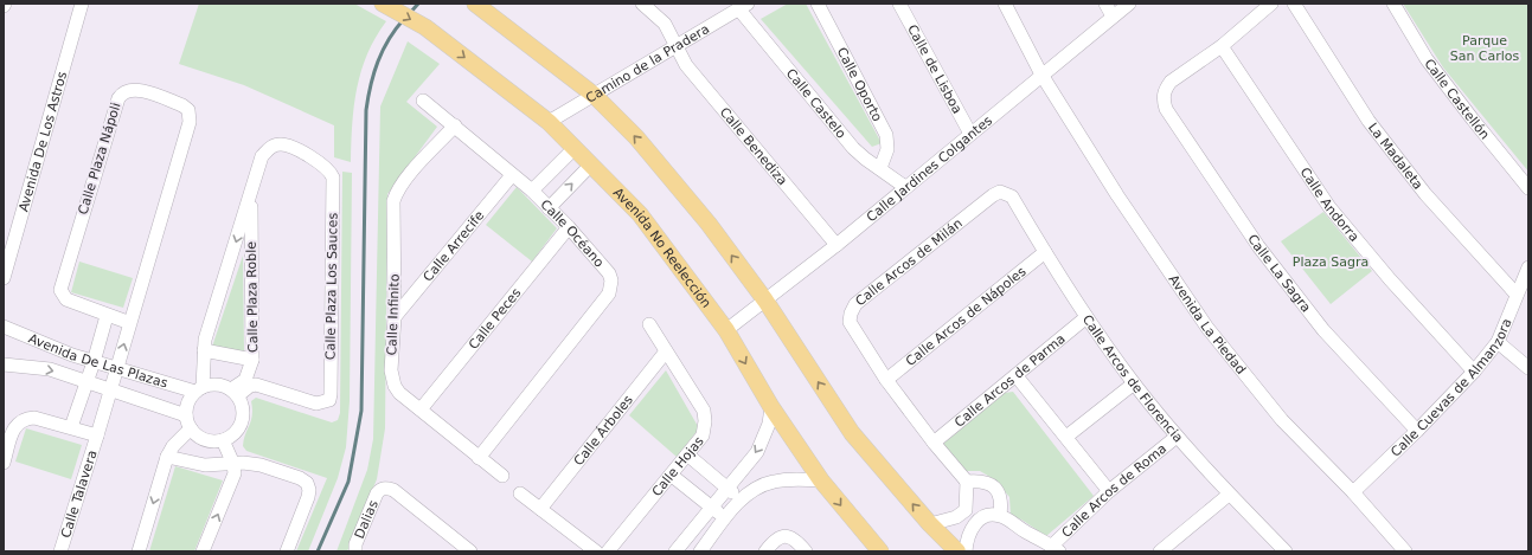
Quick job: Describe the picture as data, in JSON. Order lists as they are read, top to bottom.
{
  "streets": {
    "main road": ["Avenida No Reelección"],
    "street": [
      "Camino de la Pradera",
      "Calle de Lisboa",
      "Calle Oporto",
      "Calle Castellón",
      "Calle Castelo",
      "Avenida De Los Astros",
      "Calle Benediza",
      "La Madaleta",
      "Calle Plaza Nápoli",
      "Calle Jardines Colgantes",
      "Calle Andorra",
      "Calle Océano",
      "Calle Arrecife",
      "Calle Arcos de Milán",
      "Calle La Sagra",
      "Calle Plaza Los Sauces",
      "Calle Plaza Roble",
      "Calle Infinito",
      "Calle Arcos de Nápoles",
      "Calle Peces",
      "Avenida La Piedad",
      "Avenida De Las Plazas",
      "Calle Arcos de Florencia",
      "Calle Arcos de Parma",
      "Calle Cuevas de Almanzora",
      "Calle Árboles",
      "Calle Hojas",
      "Calle Arcos de Roma",
      "Calle Talavera",
      "Dalias"
    ]
  },
  "crossings": [
    ["Camino de la Pradera", "Calle Castelo"],
    ["Camino de la Pradera", "Calle Benediza"],
    ["Camino de la Pradera", "Avenida No Reelección"],
    ["Calle de Lisboa", "Calle Jardines Colgantes"],
    ["Calle Oporto", "Calle Castelo"],
    ["Calle Castelo", "Calle Jardines Colgantes"],
    ["Calle Benediza", "Calle Jardines Colgantes"],
    ["La Madaleta", "Calle Cuevas de Almanzora"],
    ["Calle Plaza Nápoli", "Avenida De Las Plazas"],
    ["Calle Plaza Nápoli", "Calle Talavera"],
    ["Calle Jardines Colgantes", "Avenida No Reelección"],
    ["Calle Jardines Colgantes", "Avenida La Piedad"],
    ["Calle Andorra", "Calle La Sagra"],
    ["Calle Andorra", "Calle Cuevas de Almanzora"],
    ["Calle Océano", "Calle Arrecife"],
    ["Calle Océano", "Calle Infinito"],
    ["Calle Océano", "Calle Peces"],
    ["Calle Arrecife", "Calle Infinito"],
    ["Calle Arcos de Milán", "Calle Arcos de Nápoles"],
    ["Calle Arcos de Milán", "Calle Arcos de Florencia"],
    ["Calle Arcos de Milán", "Calle Arcos de Parma"],
    ["Calle La Sagra", "Calle Cuevas de Almanzora"],
    ["Calle Plaza Los Sauces", "Calle Plaza Roble"],
    ["Calle Plaza Los Sauces", "Avenida De Las Plazas"],
    ["Calle Plaza Roble", "Avenida De Las Plazas"],
    ["Calle Infinito", "Calle Peces"],
    ["Calle Arcos de Nápoles", "Calle Arcos de Florencia"],
    ["Avenida La Piedad", "Calle Cuevas de Almanzora"],
    ["Avenida De Las Plazas", "Calle Talavera"],
    ["Calle Arcos de Florencia", "Calle Arcos de Parma"],
    ["Calle Arcos de Florencia", "Calle Arcos de Roma"],
    ["Calle Árboles", "Calle Hojas"]
  ],
  "parks": ["Parque San Carlos", "Plaza Sagra"]
}
